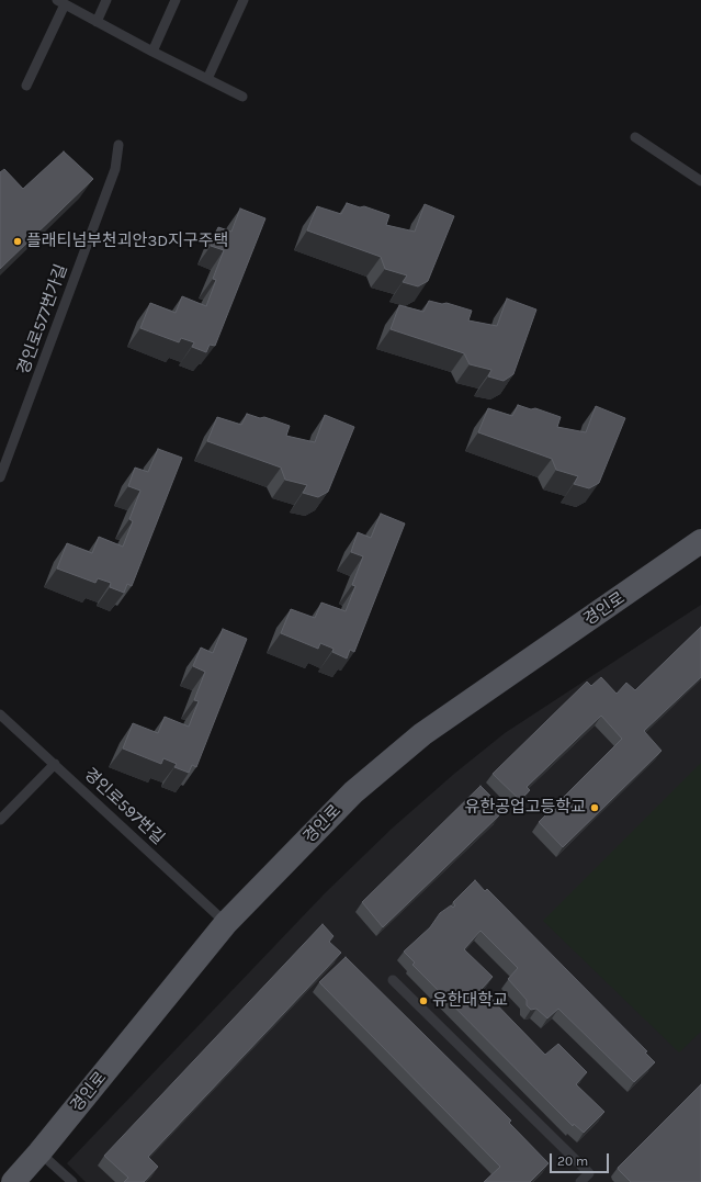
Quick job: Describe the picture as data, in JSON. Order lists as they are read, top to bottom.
{
  "streets": {
    "main road": ["경인로"],
    "lane": ["경인로577번가길", "경인로597번길"]
  },
  "crossings": [
    ["경인로", "경인로597번길"]
  ],
  "places": ["플래티넘부천괴안3D지구주택", "유한공업고등학교", "유한대학교"],
  "scale_bar": "20 m"
}
